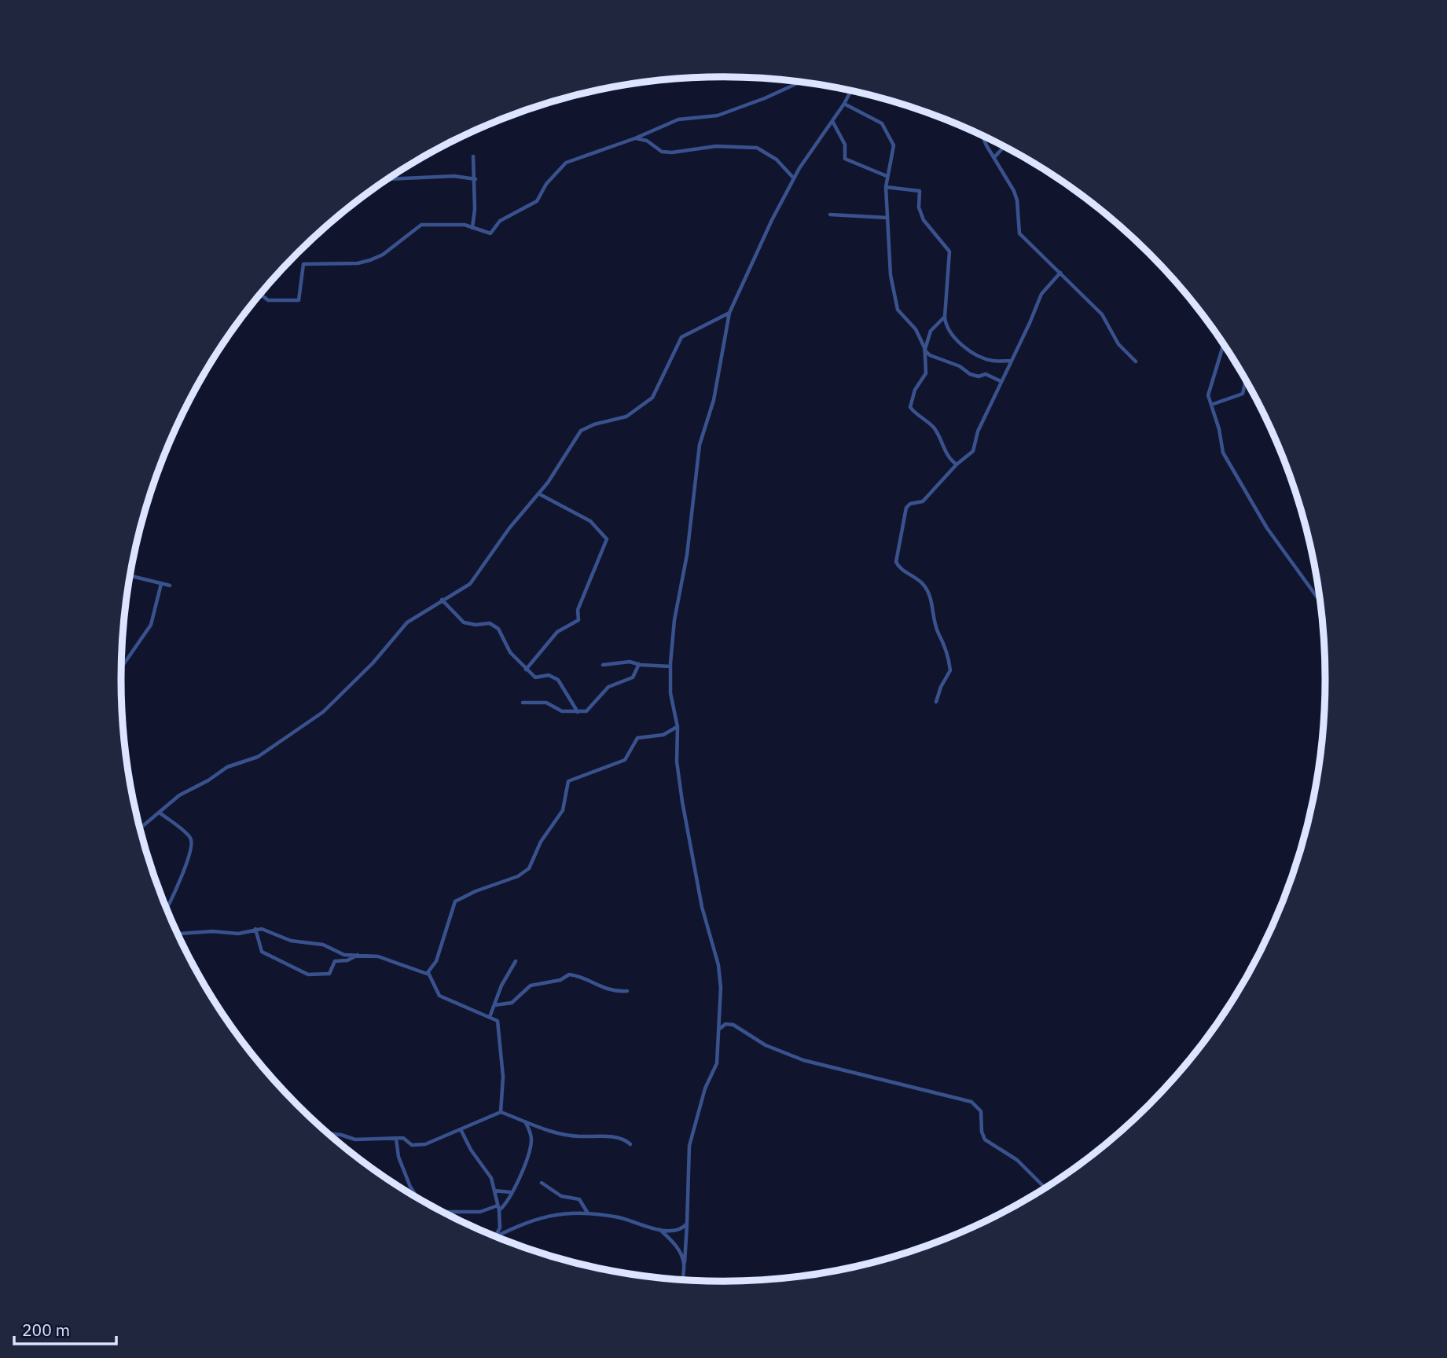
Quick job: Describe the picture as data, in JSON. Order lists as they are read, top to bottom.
{
  "scale_bar": "200 m"
}
